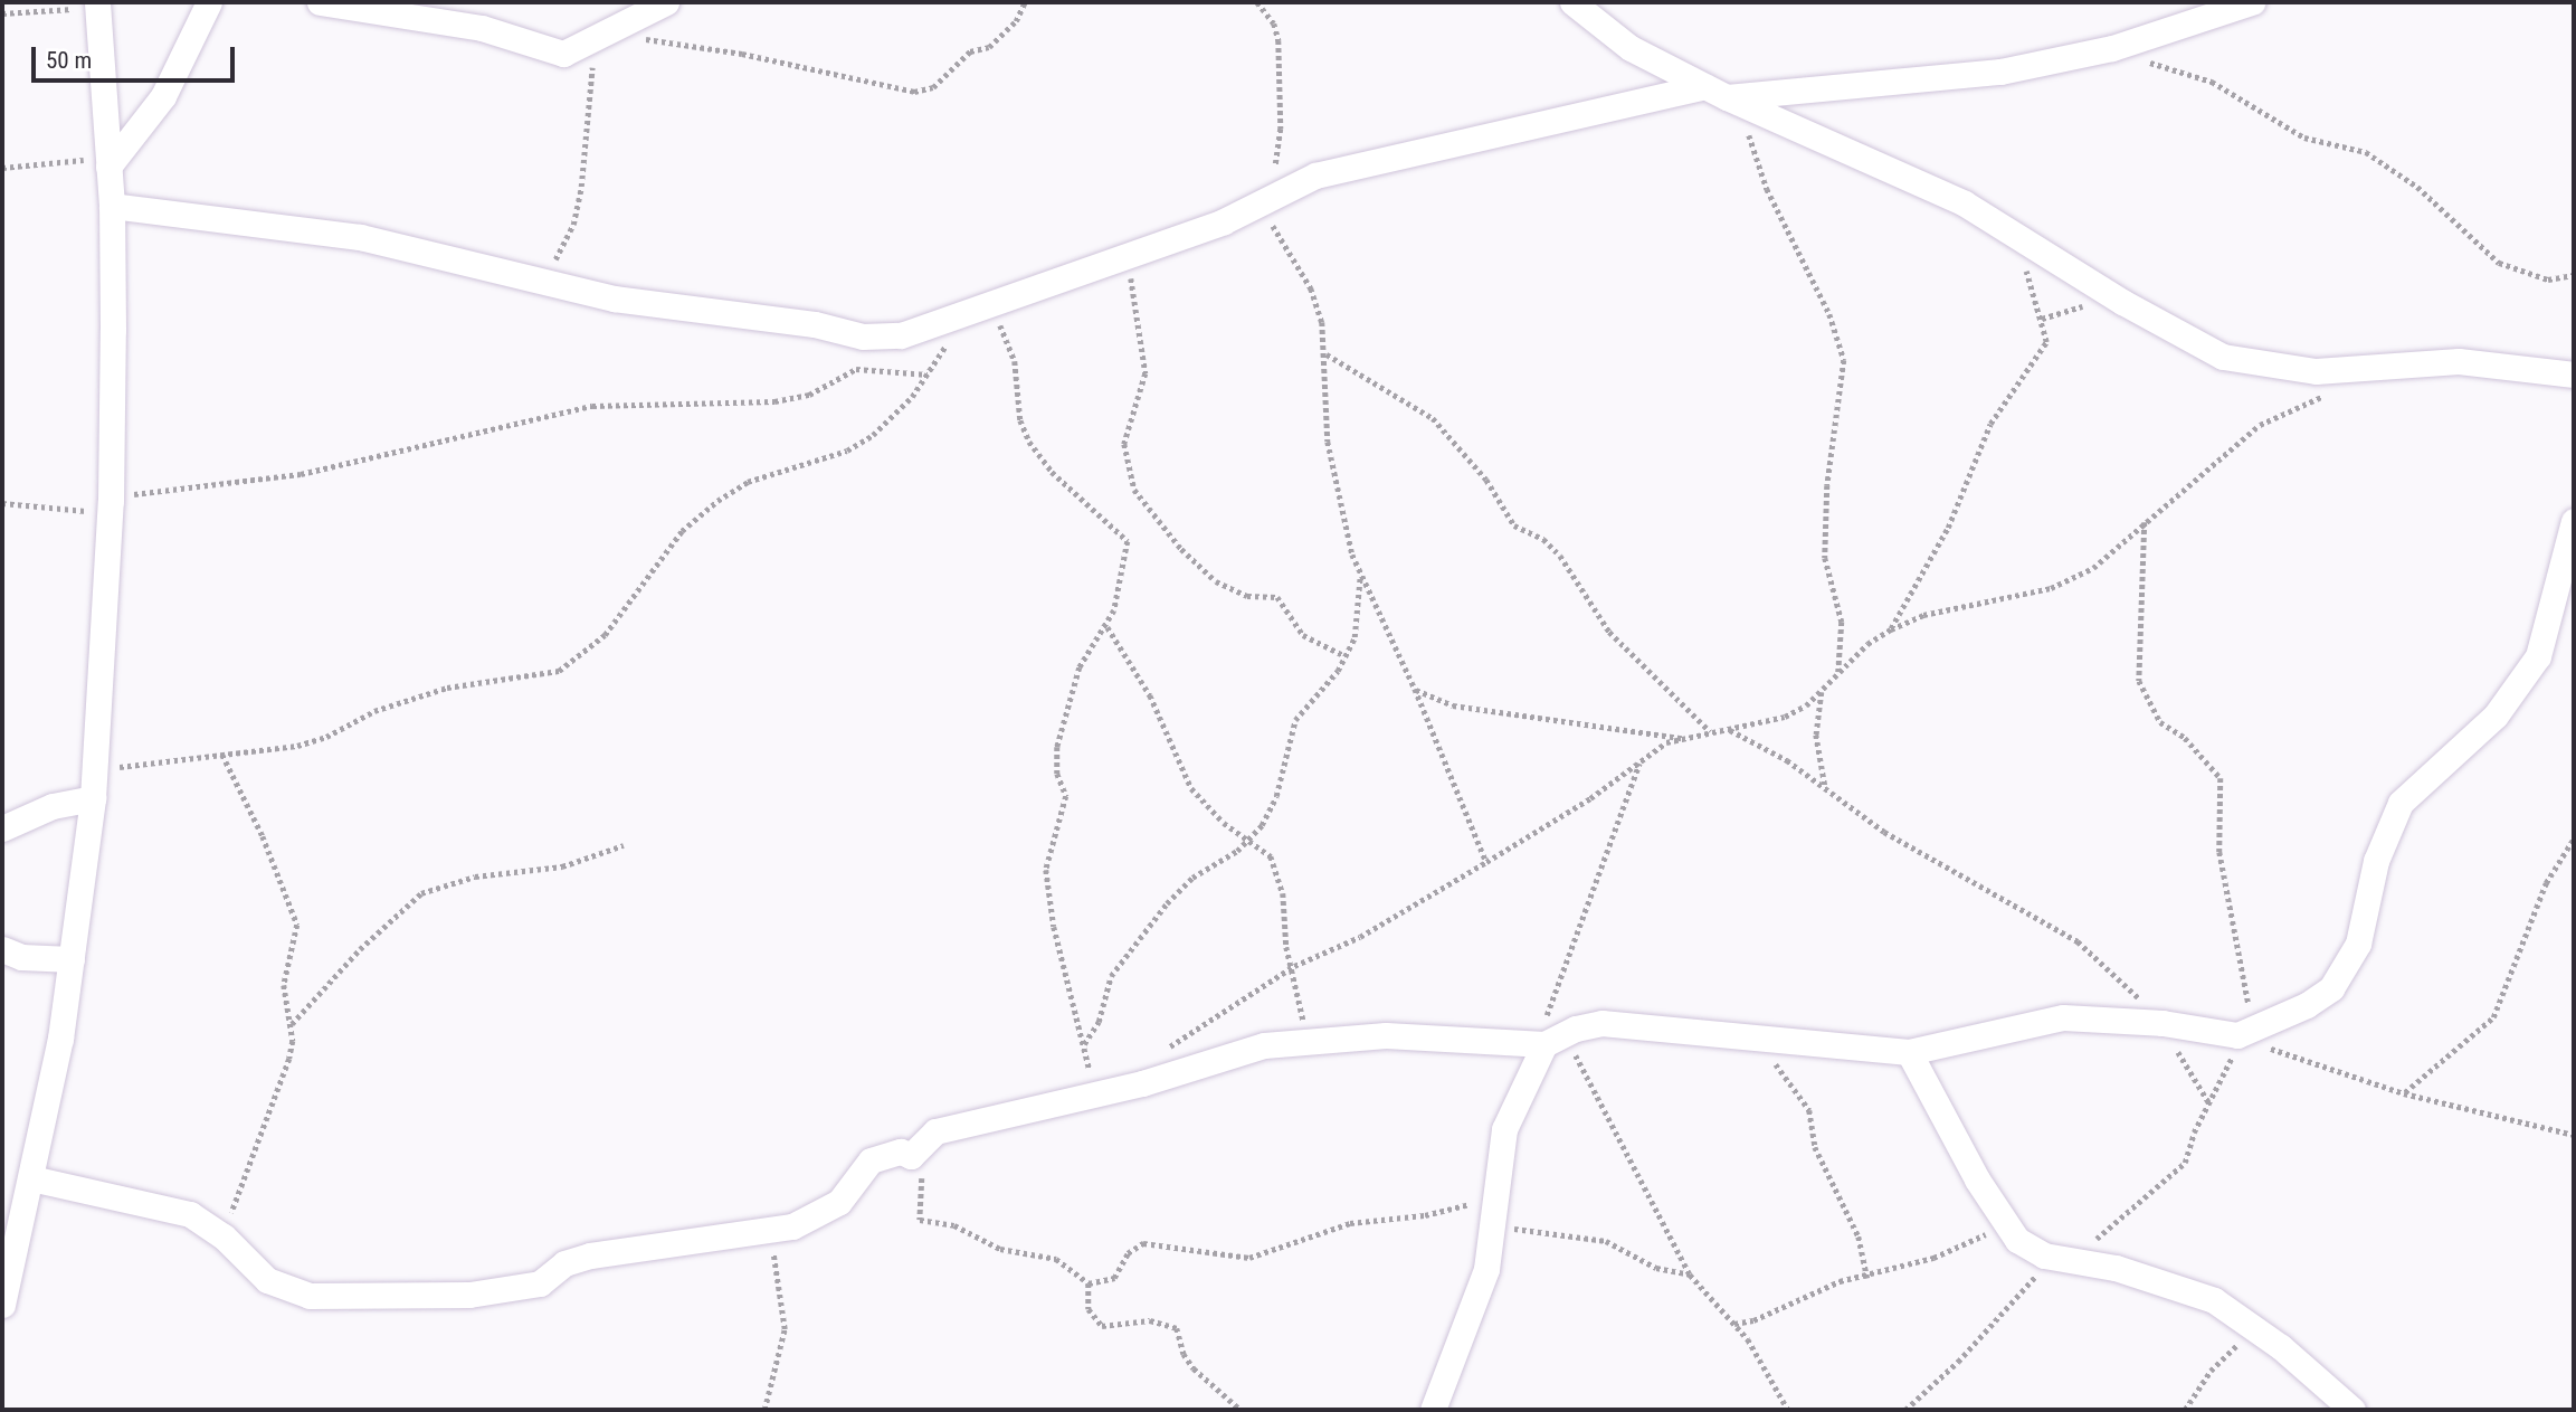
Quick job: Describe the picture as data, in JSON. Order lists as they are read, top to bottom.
{
  "scale_bar": "50 m"
}
